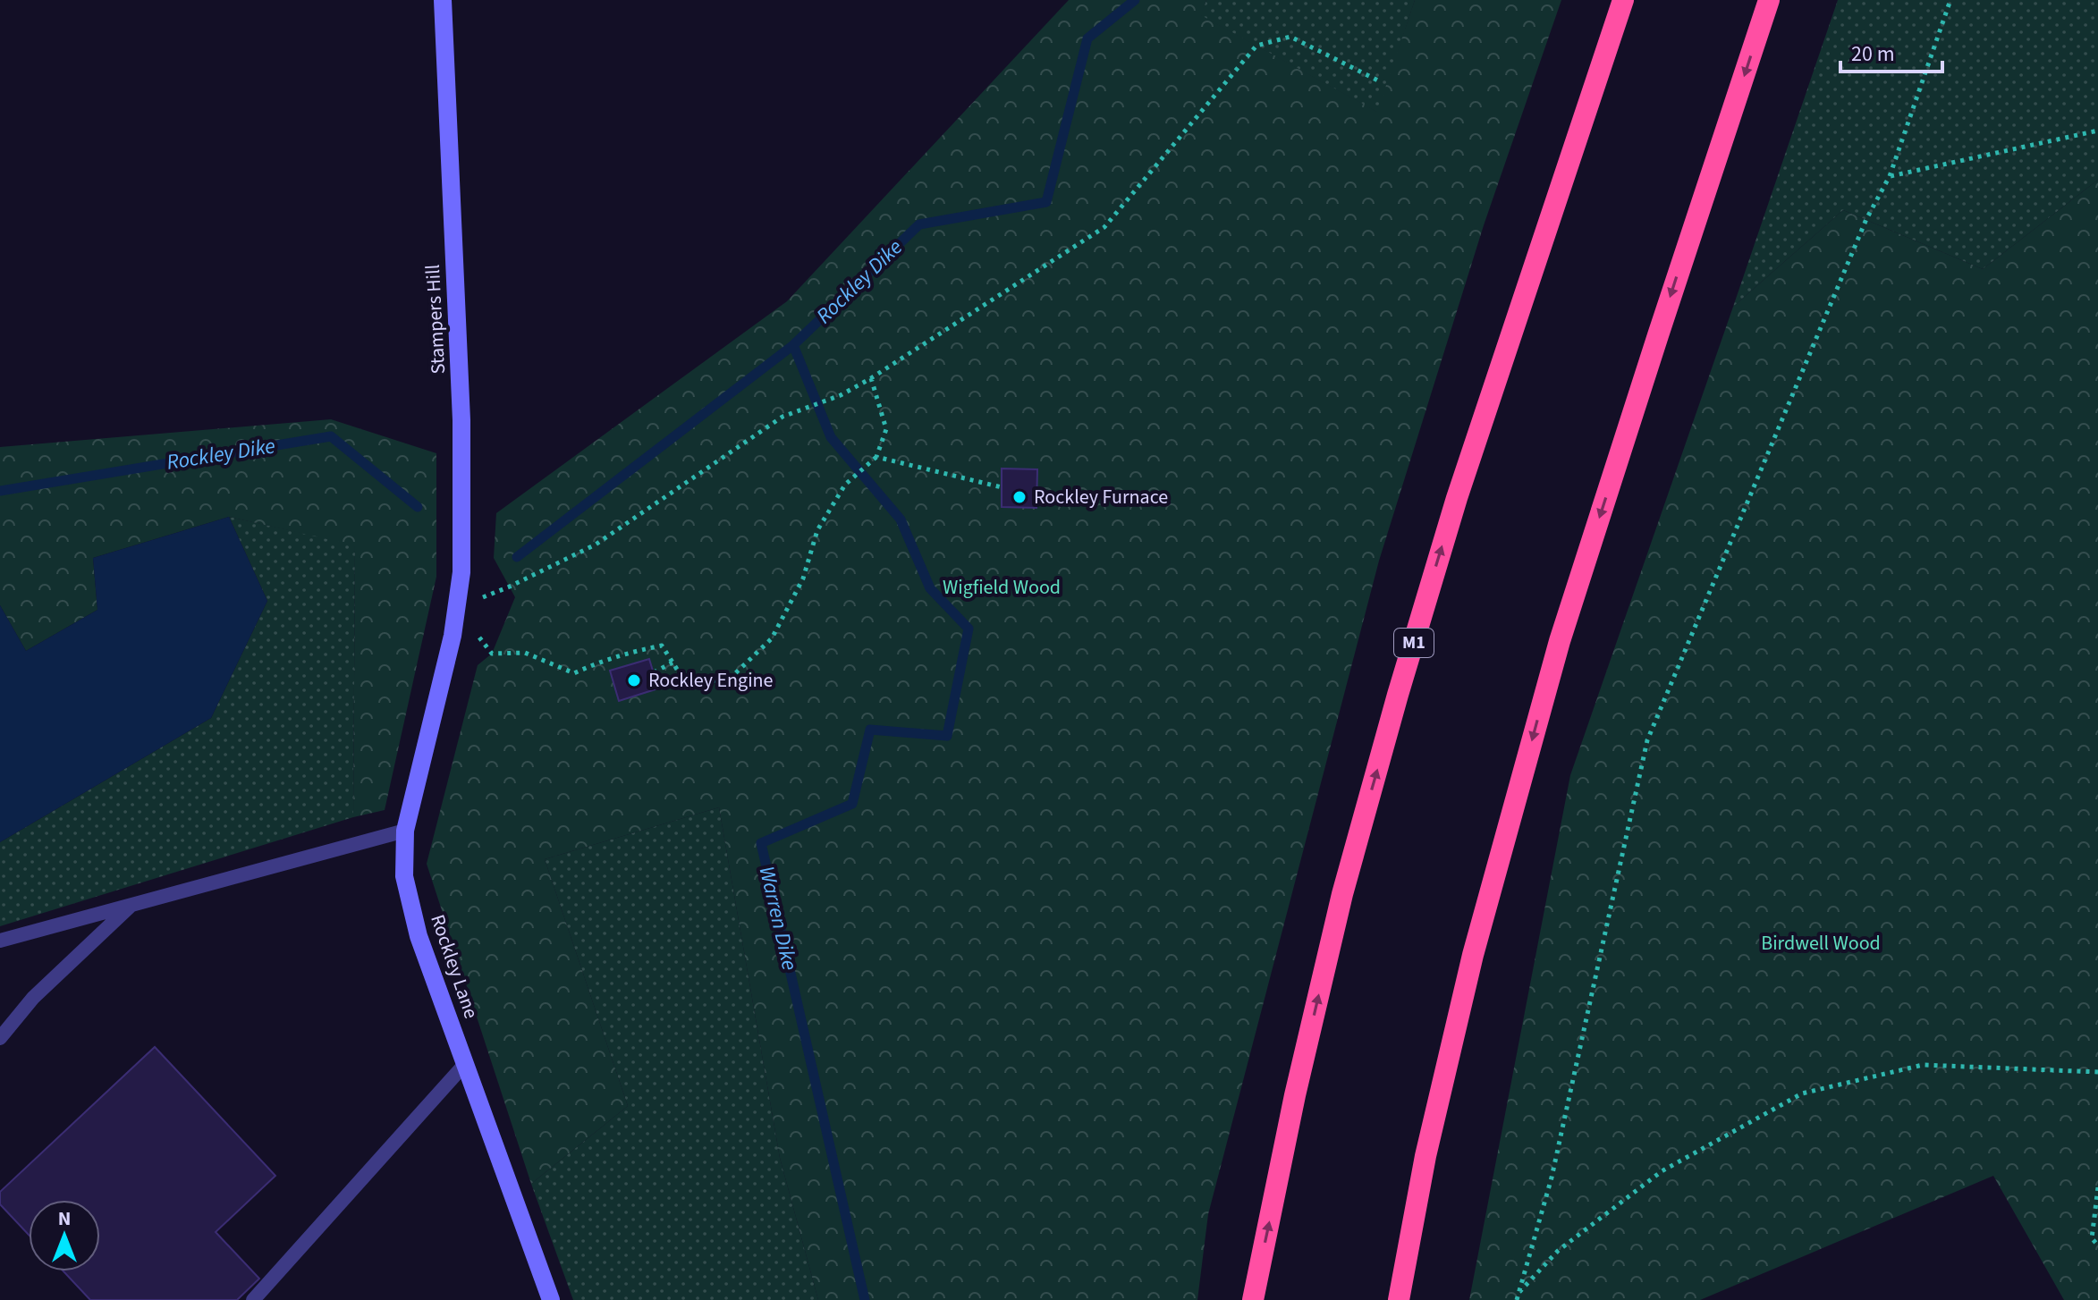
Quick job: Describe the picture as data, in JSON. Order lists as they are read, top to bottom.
{
  "streets": {
    "highway": ["M1"],
    "street": ["Stampers Hill", "Rockley Lane"]
  },
  "crossings": [
    ["Stampers Hill", "Rockley Lane"]
  ],
  "water": ["Rockley Dike", "Warren Dike"],
  "parks": ["Wigfield Wood", "Birdwell Wood"],
  "places": ["Rockley Furnace", "Rockley Engine"],
  "scale_bar": "20 m",
  "north": "top"
}
